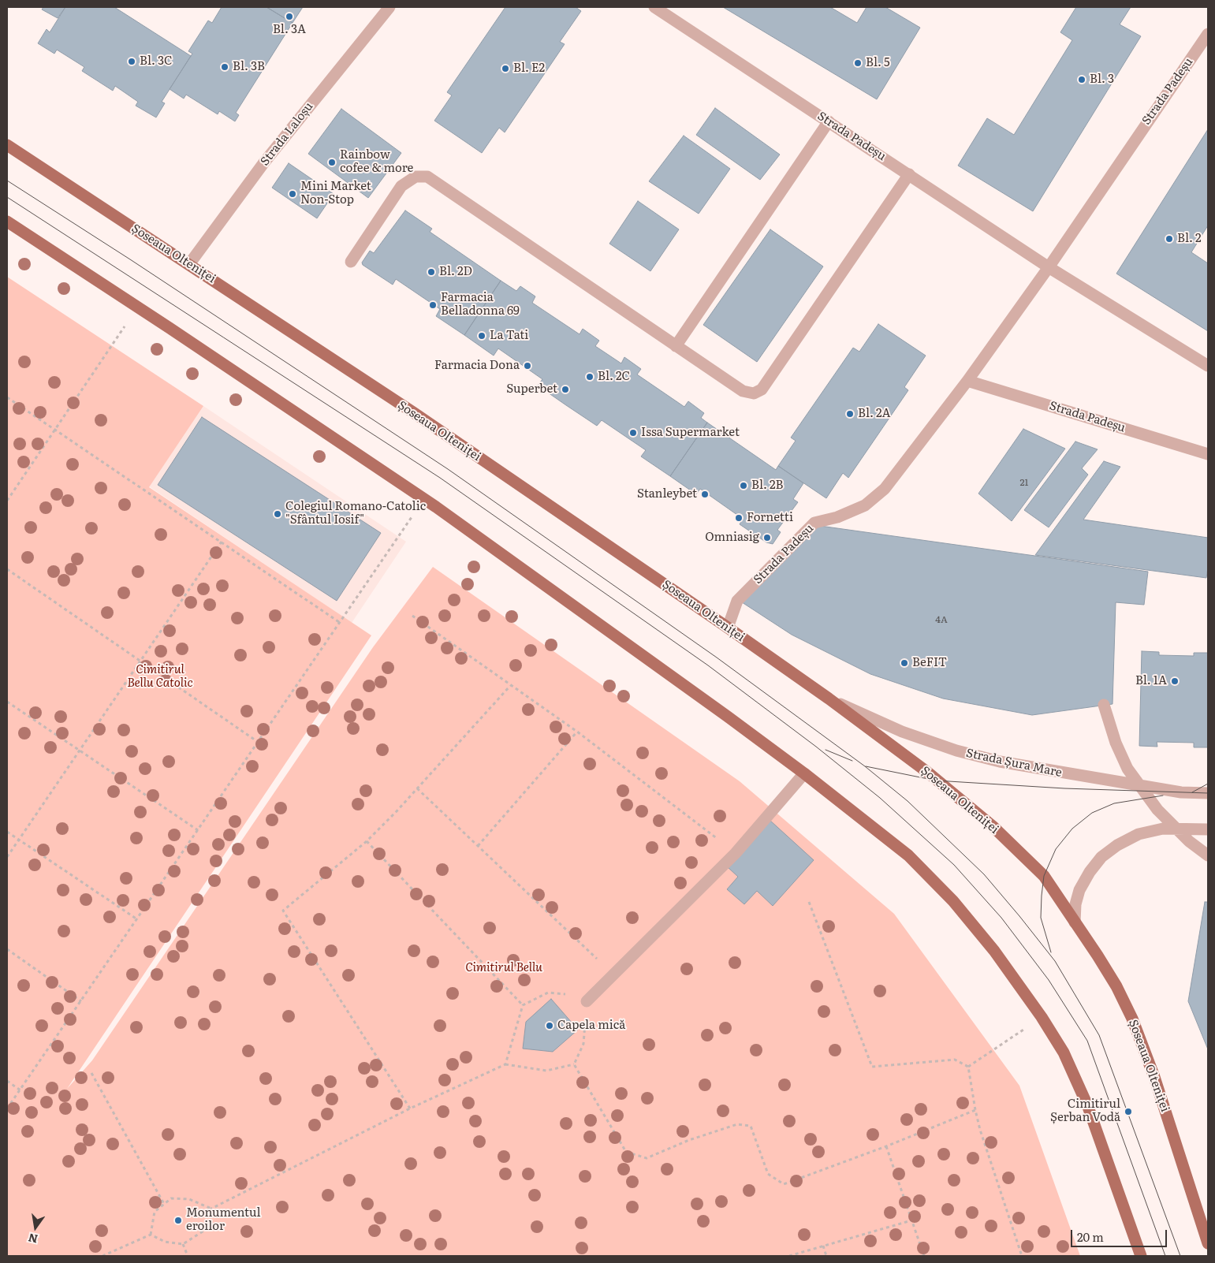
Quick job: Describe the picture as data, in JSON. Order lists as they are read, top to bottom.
{
  "streets": {
    "main road": ["Șoseaua Olteniței"],
    "street": ["Strada Padeșu", "Strada Laloșu", "Strada Șura Mare"]
  },
  "crossings": [
    ["Strada Padeșu", "Șoseaua Olteniței"],
    ["Strada Laloșu", "Șoseaua Olteniței"],
    ["Șoseaua Olteniței", "Strada Șura Mare"]
  ],
  "parks": ["Cimitirul Bellu Catolic", "Cimitirul Bellu"],
  "places": [
    "Bl. 3A",
    "Bl. 3C",
    "Bl. 5",
    "Bl. 3B",
    "Bl. E2",
    "Bl. 3",
    "Rainbow cofee & more",
    "Mini Market Non-Stop",
    "Bl. 2",
    "Bl. 2D",
    "Farmacia Belladonna 69",
    "La Tati",
    "Farmacia Dona",
    "Bl. 2C",
    "Superbet",
    "Bl. 2A",
    "Issa Supermarket",
    "Bl. 2B",
    "Stanleybet",
    "Colegiul Romano-Catolic \"Sfântul Iosif\"",
    "Fornetti",
    "Omniasig",
    "BeFIT",
    "Bl. 1A",
    "Capela mică",
    "Cimitirul Șerban Vodă",
    "Monumentul eroilor"
  ],
  "house_numbers": ["21", "4A"],
  "scale_bar": "20 m",
  "north": "bottom"
}
